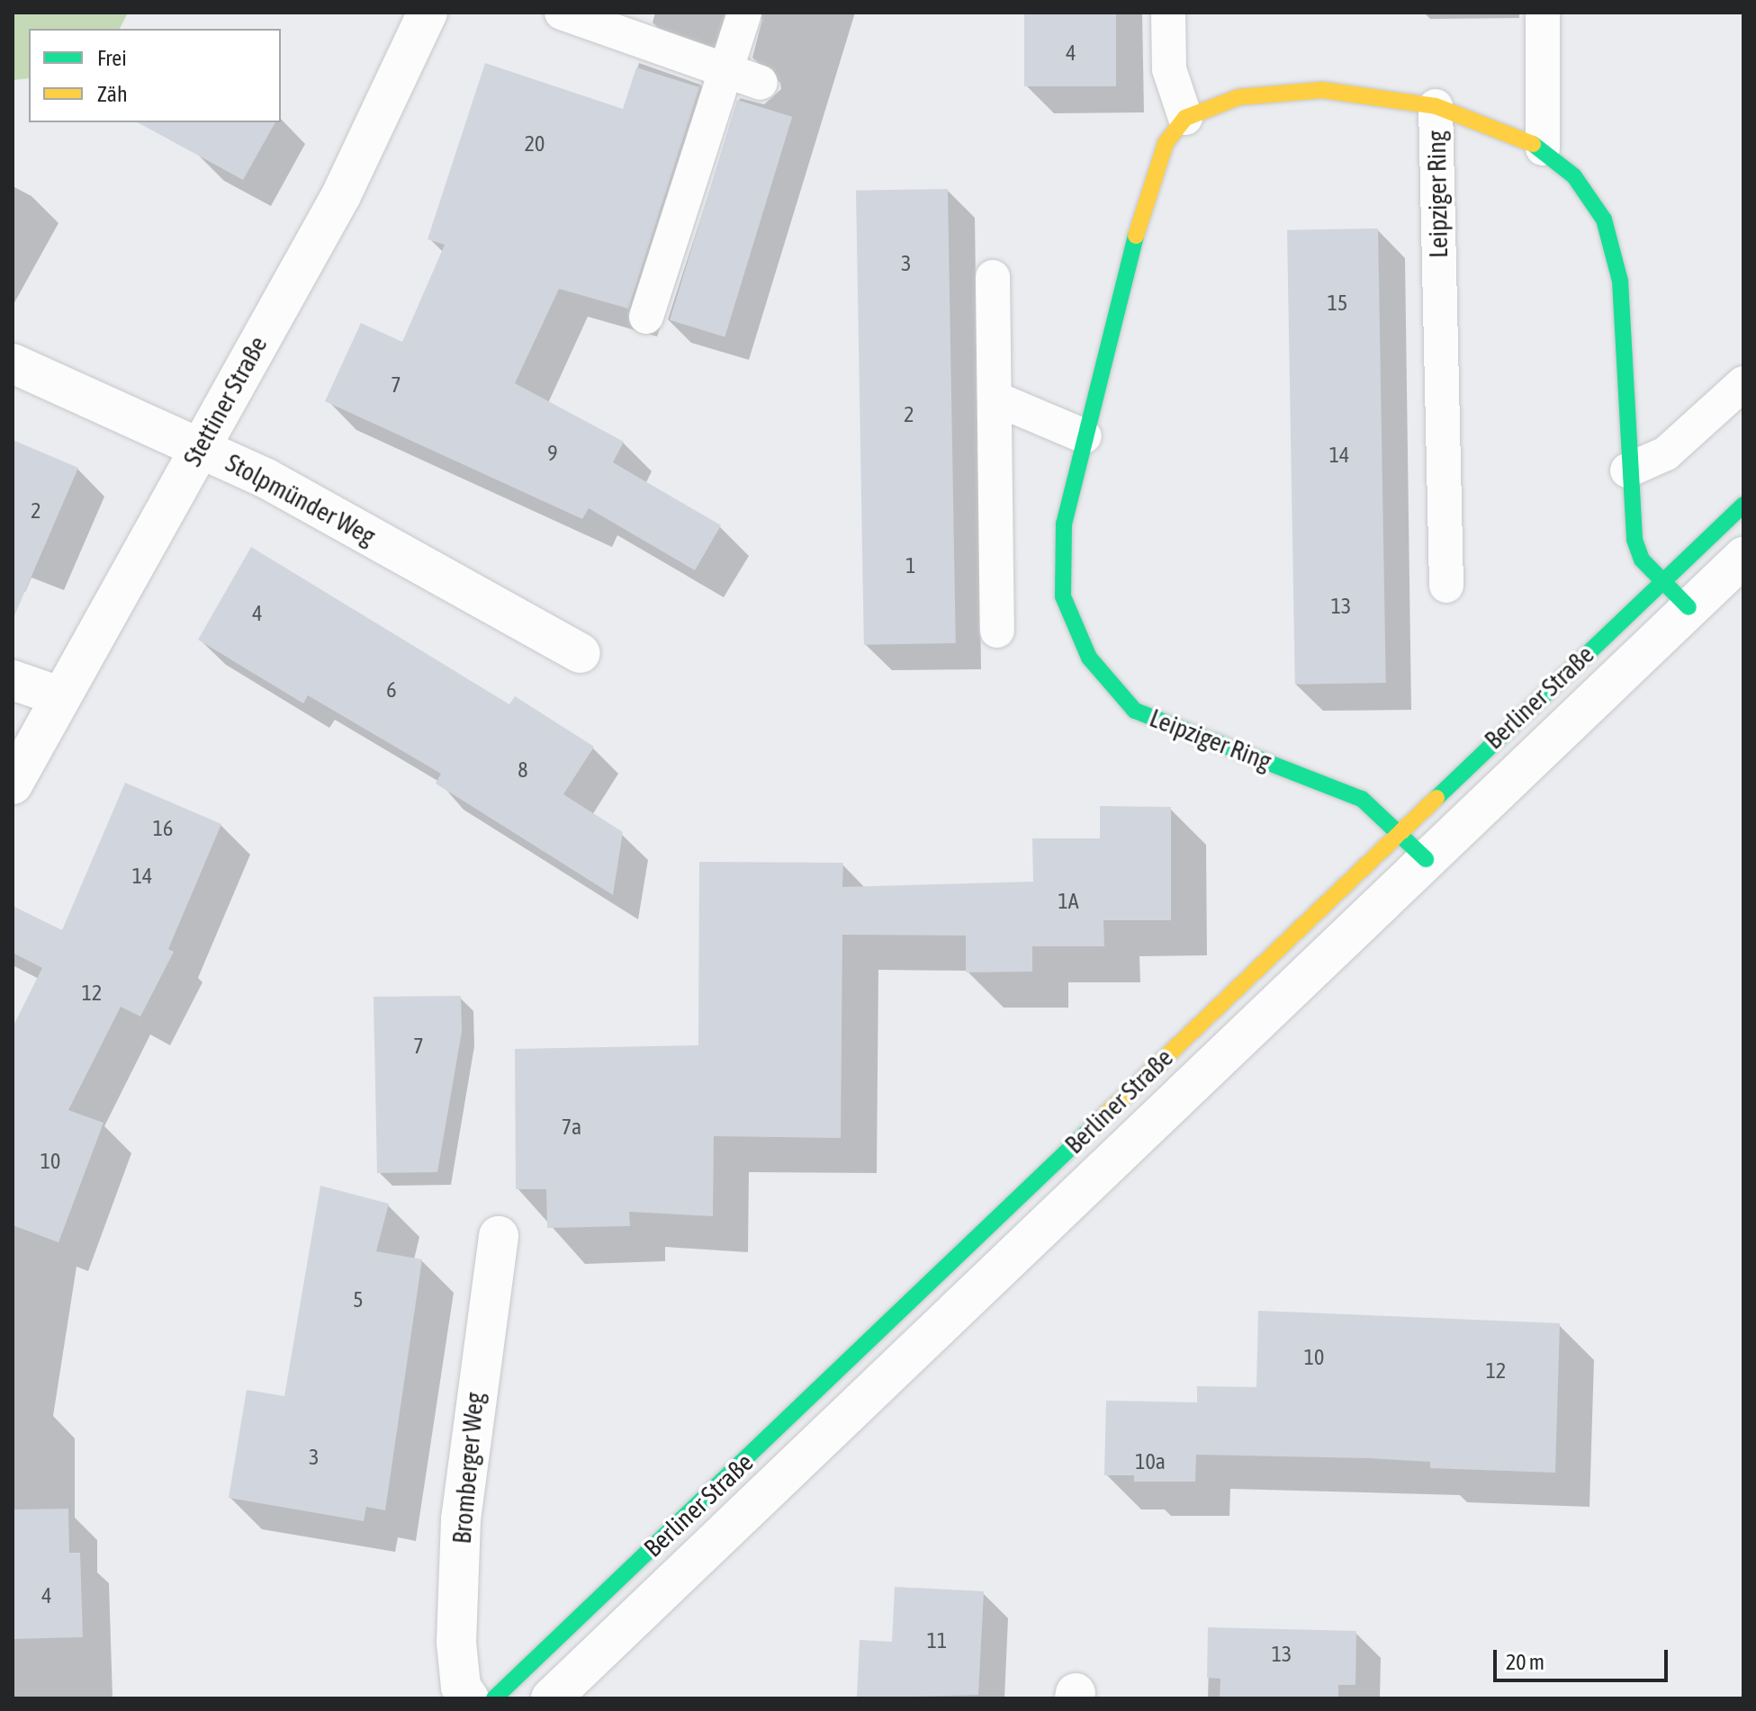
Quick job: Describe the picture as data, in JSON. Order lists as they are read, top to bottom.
{
  "streets": {
    "street": [
      "Leipziger Ring",
      "Stettiner Straße",
      "Stolpmünder Weg",
      "Berliner Straße",
      "Bromberger Weg"
    ]
  },
  "crossings": [
    ["Leipziger Ring", "Berliner Straße"],
    ["Stettiner Straße", "Stolpmünder Weg"]
  ],
  "house_numbers": [
    "4",
    "20",
    "3",
    "15",
    "7",
    "2",
    "9",
    "14",
    "2",
    "1",
    "13",
    "4",
    "6",
    "8",
    "16",
    "14",
    "1A",
    "12",
    "7",
    "7a",
    "10",
    "5",
    "10",
    "12",
    "3",
    "10a",
    "4",
    "11",
    "13"
  ],
  "legend": ["Frei", "Zäh"],
  "scale_bar": "20 m"
}
